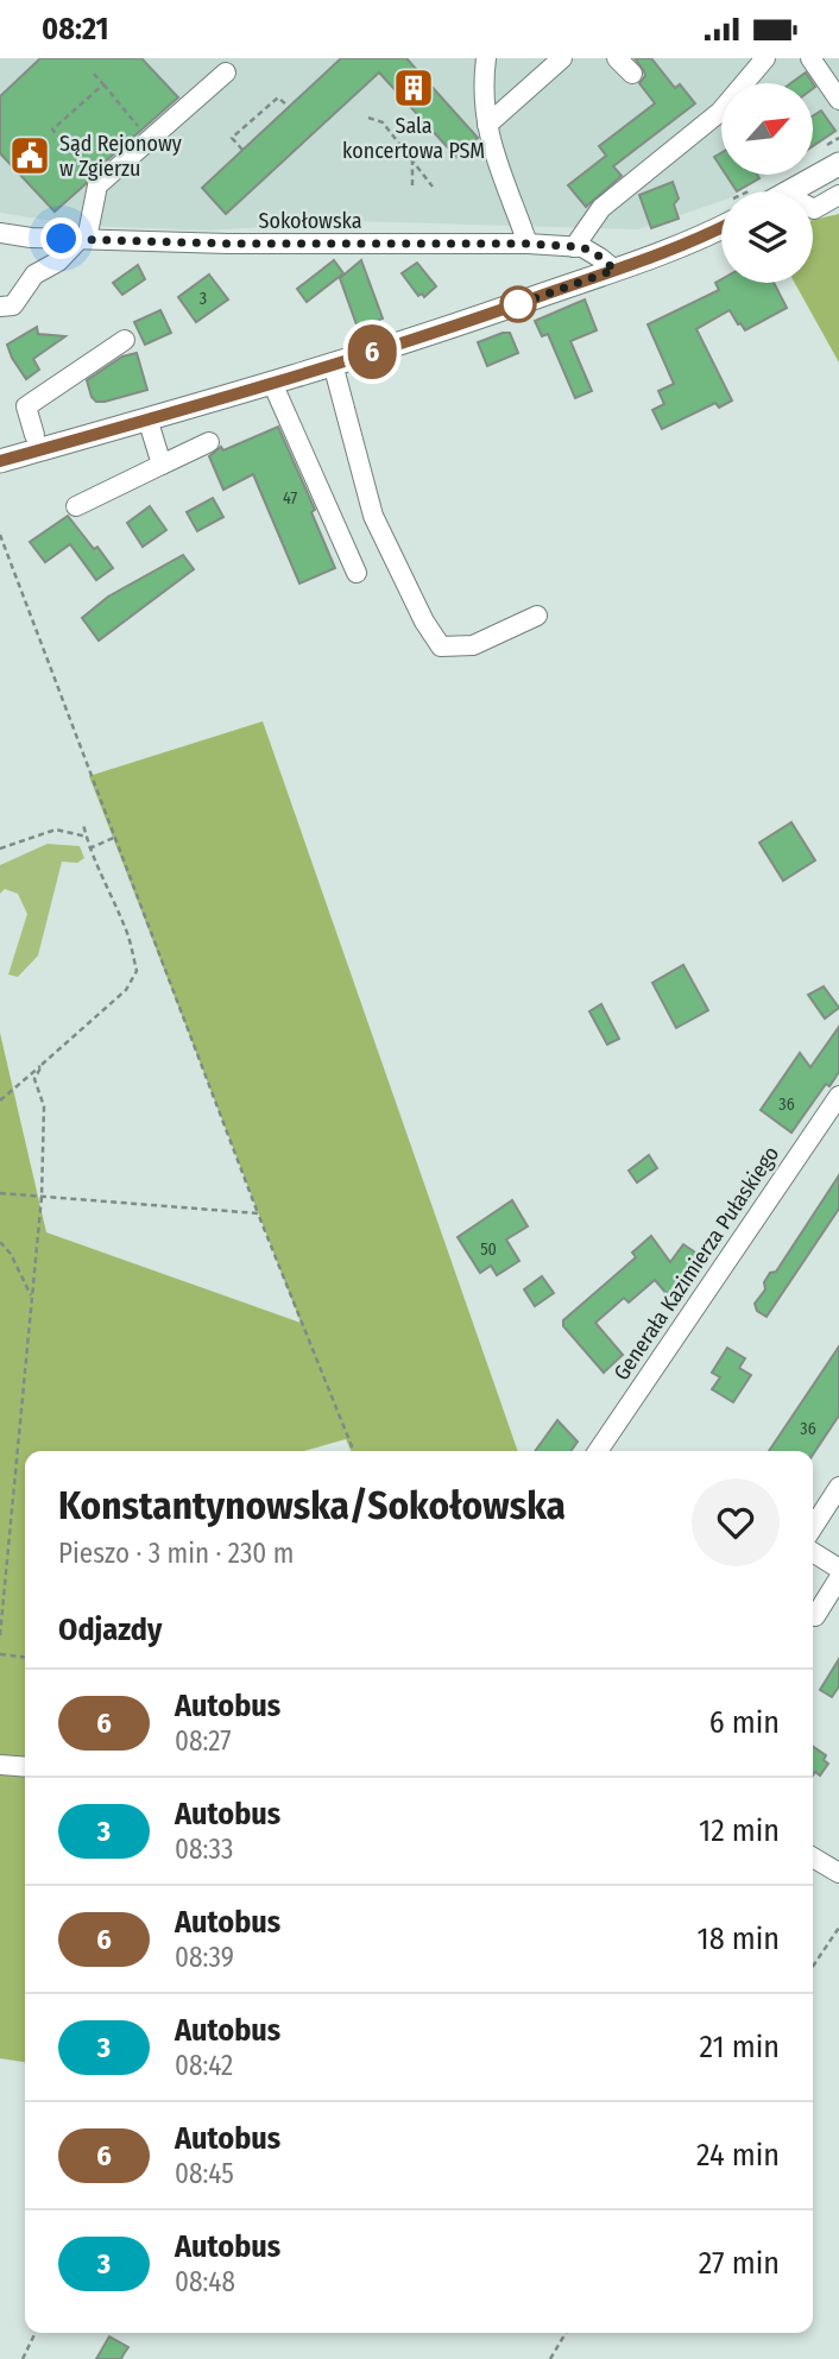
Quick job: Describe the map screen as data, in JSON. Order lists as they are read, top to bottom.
{
  "streets": {
    "street": ["Sokołowska", "Generała Kazimierza Pułaskiego"]
  },
  "places": {
    "building": ["Sala koncertowa PSM"],
    "public building": ["Sąd Rejonowy w Zgierzu"]
  },
  "lines": ["bus line 6"],
  "house_numbers": [
    "3",
    "47",
    "36",
    "50",
    "36"
  ],
  "north": "top right",
  "page": {
    "status": "08:21",
    "on_map": "6",
    "heading": [
      ["Konstantynowska/Sokołowska", "Pieszo · 3 min · 230 m"],
      "Odjazdy"
    ],
    "list": [
      {
        "mark": "6",
        "name": "Autobus",
        "note": "08:27",
        "value": "6 min"
      },
      {
        "mark": "3",
        "name": "Autobus",
        "note": "08:33",
        "value": "12 min"
      },
      {
        "mark": "6",
        "name": "Autobus",
        "note": "08:39",
        "value": "18 min"
      },
      {
        "mark": "3",
        "name": "Autobus",
        "note": "08:42",
        "value": "21 min"
      },
      {
        "mark": "6",
        "name": "Autobus",
        "note": "08:45",
        "value": "24 min"
      },
      {
        "mark": "3",
        "name": "Autobus",
        "note": "08:48",
        "value": "27 min"
      }
    ]
  }
}
